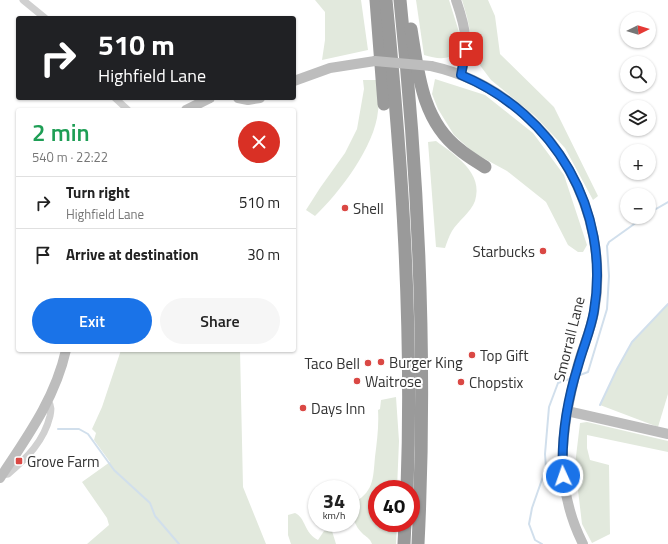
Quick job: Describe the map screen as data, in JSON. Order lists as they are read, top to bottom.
{
  "streets": {
    "street": ["Smorrall Lane"]
  },
  "places": {
    "other": [
      "Shell",
      "Starbucks",
      "Top Gift",
      "Burger King",
      "Taco Bell",
      "Waitrose",
      "Chopstix",
      "Days Inn"
    ],
    "transit": ["Grove Farm"]
  },
  "north": "right",
  "page": {
    "map_buttons": ["+", "−"],
    "turn": ["510 m", "Highfield Lane"],
    "heading": ["2 min", "540 m · 22:22"],
    "list": [
      {
        "name": "Turn right",
        "note": "Highfield Lane",
        "value": "510 m"
      },
      {
        "name": "Arrive at destination",
        "value": "30 m"
      }
    ],
    "buttons": ["Exit", "Share"],
    "speed": "34 km/h",
    "limit": "40"
  }
}
